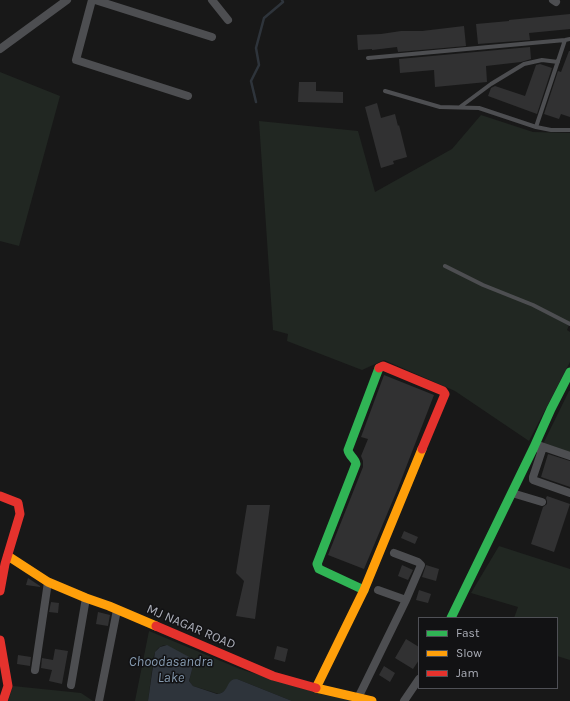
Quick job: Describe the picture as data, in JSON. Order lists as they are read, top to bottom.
{
  "streets": {
    "street": ["MJ NAGAR ROAD"]
  },
  "water": ["Choodasandra Lake"],
  "legend": ["Fast", "Slow", "Jam"]
}
